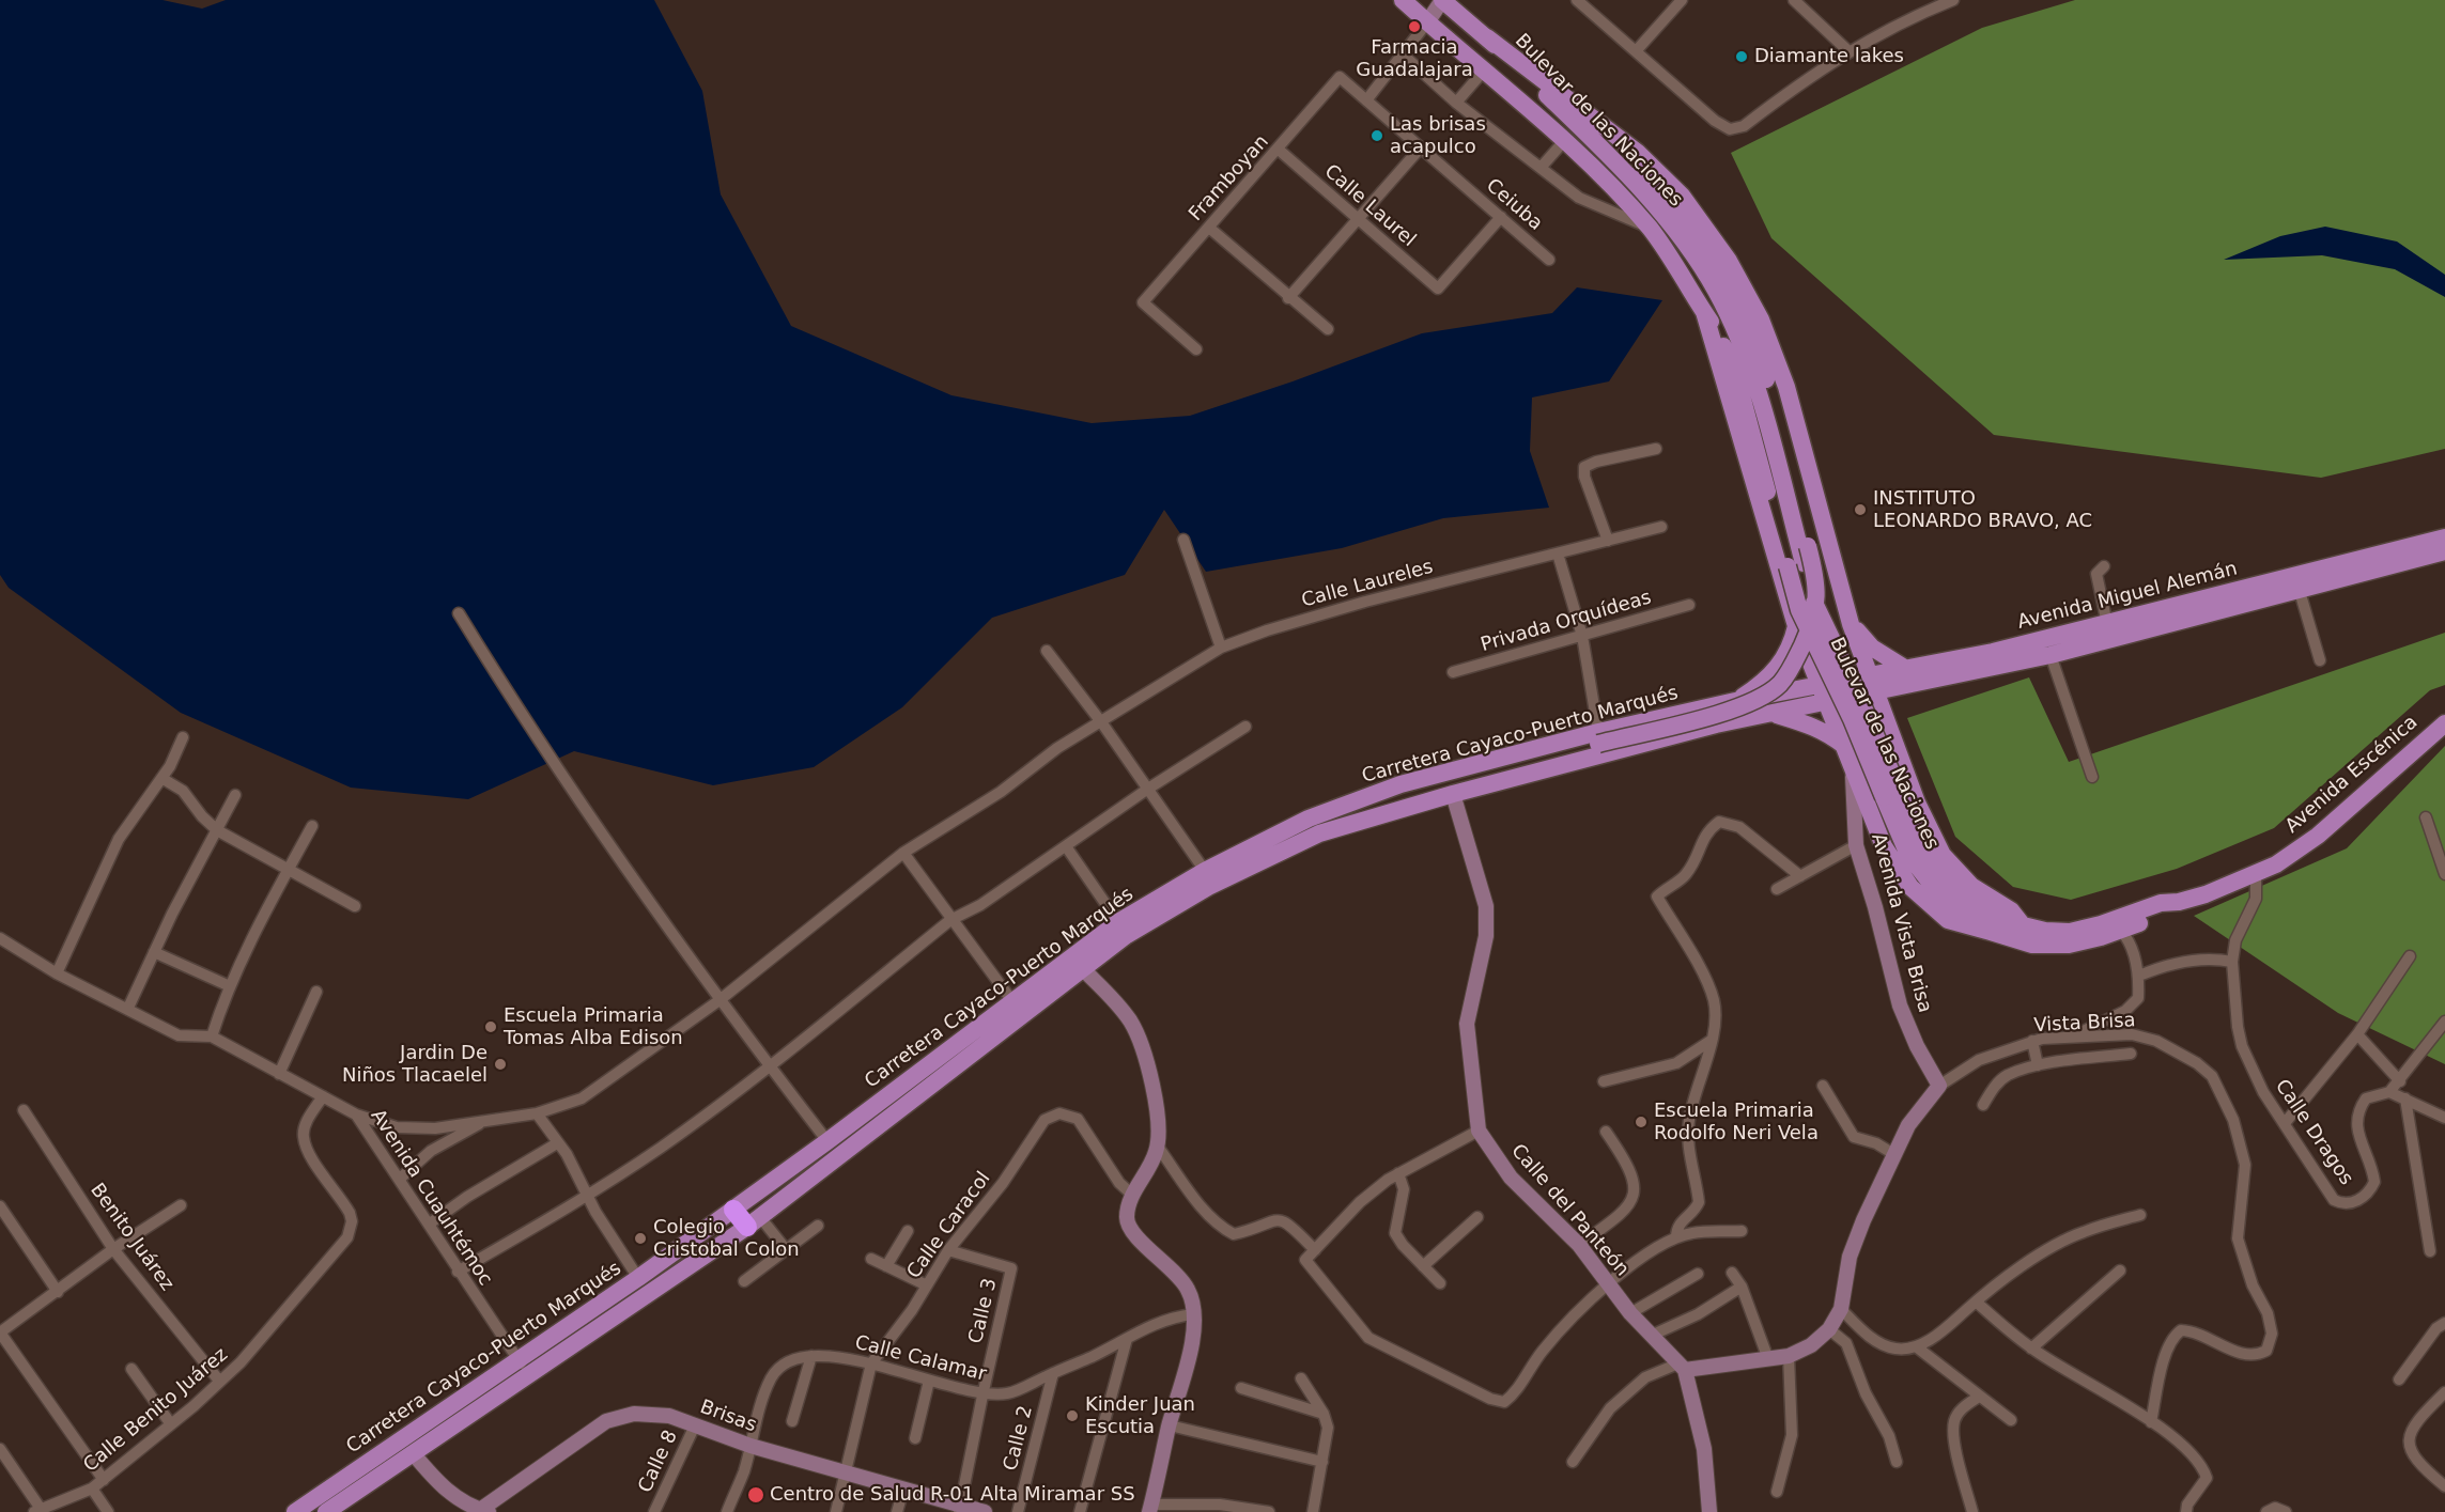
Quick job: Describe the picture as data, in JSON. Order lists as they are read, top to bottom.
{
  "streets": {
    "main road": [
      "Bulevar de las Naciones",
      "Avenida Miguel Alemán",
      "Carretera Cayaco-Puerto Marqués",
      "Avenida Escénica"
    ],
    "street": [
      "Framboyan",
      "Ceiuba",
      "Calle Laurel",
      "Calle Laureles",
      "Privada Orquídeas",
      "Avenida Vista Brisa",
      "Vista Brisa",
      "Calle Dragos",
      "Avenida Cuauhtémoc",
      "Calle del Panteón",
      "Calle Caracol",
      "Benito Juárez",
      "Calle 3",
      "Calle Calamar",
      "Calle Benito Juárez",
      "Brisas",
      "Calle 2",
      "Calle 8"
    ]
  },
  "crossings": [
    ["Bulevar de las Naciones", "Avenida Escénica"],
    ["Framboyan", "Ceiuba"],
    ["Framboyan", "Calle Laurel"],
    ["Ceiuba", "Calle Laurel"],
    ["Calle Laureles", "Avenida Cuauhtémoc"],
    ["Avenida Miguel Alemán", "Carretera Cayaco-Puerto Marqués"],
    ["Carretera Cayaco-Puerto Marqués", "Avenida Cuauhtémoc"],
    ["Carretera Cayaco-Puerto Marqués", "Calle del Panteón"],
    ["Avenida Escénica", "Calle Dragos"],
    ["Avenida Vista Brisa", "Vista Brisa"],
    ["Avenida Cuauhtémoc", "Calle Benito Juárez"],
    ["Calle Caracol", "Calle 3"],
    ["Calle Caracol", "Calle Calamar"],
    ["Calle Caracol", "Brisas"],
    ["Benito Juárez", "Calle Benito Juárez"],
    ["Calle 3", "Calle Calamar"],
    ["Calle 3", "Brisas"],
    ["Calle Calamar", "Brisas"],
    ["Calle Calamar", "Calle 2"],
    ["Brisas", "Calle 8"]
  ],
  "places": [
    "Farmacia Guadalajara",
    "Diamante lakes",
    "Las brisas acapulco",
    "INSTITUTO LEONARDO BRAVO, AC",
    "Escuela Primaria Tomas Alba Edison",
    "Jardin De Niños Tlacaelel",
    "Escuela Primaria Rodolfo Neri Vela",
    "Colegio Cristobal Colon",
    "Kinder Juan Escutia",
    "Centro de Salud R-01 Alta Miramar SS"
  ]
}
